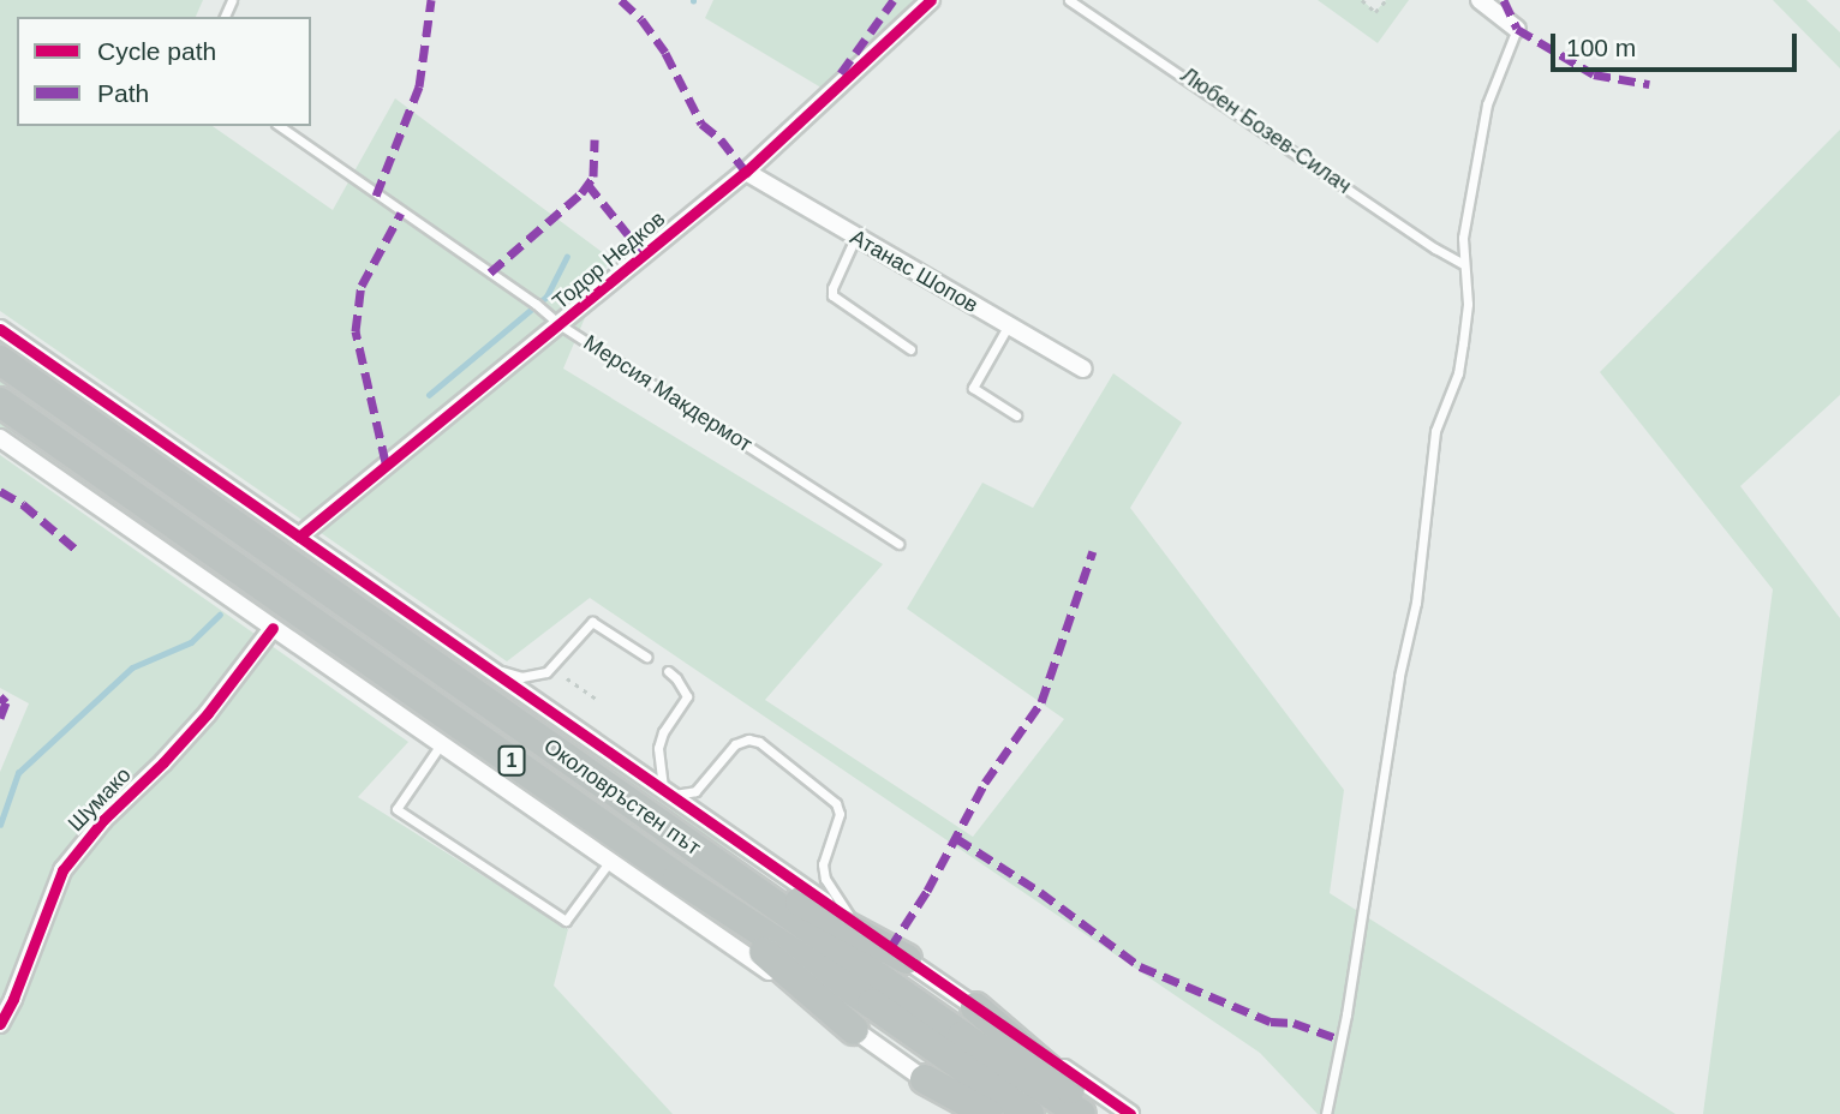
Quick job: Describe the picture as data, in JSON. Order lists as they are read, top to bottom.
{
  "streets": {
    "highway": ["1", "Околовръстен път"],
    "street": ["Тодор Недков", "Атанас Шопов", "Шумако"],
    "lane": ["Любен Бозев-Силач", "Мерсия Макдермот"]
  },
  "crossings": [
    ["Тодор Недков", "Атанас Шопов"],
    ["Тодор Недков", "Мерсия Макдермот"]
  ],
  "legend": ["Cycle path", "Path"],
  "scale_bar": "100 m"
}
